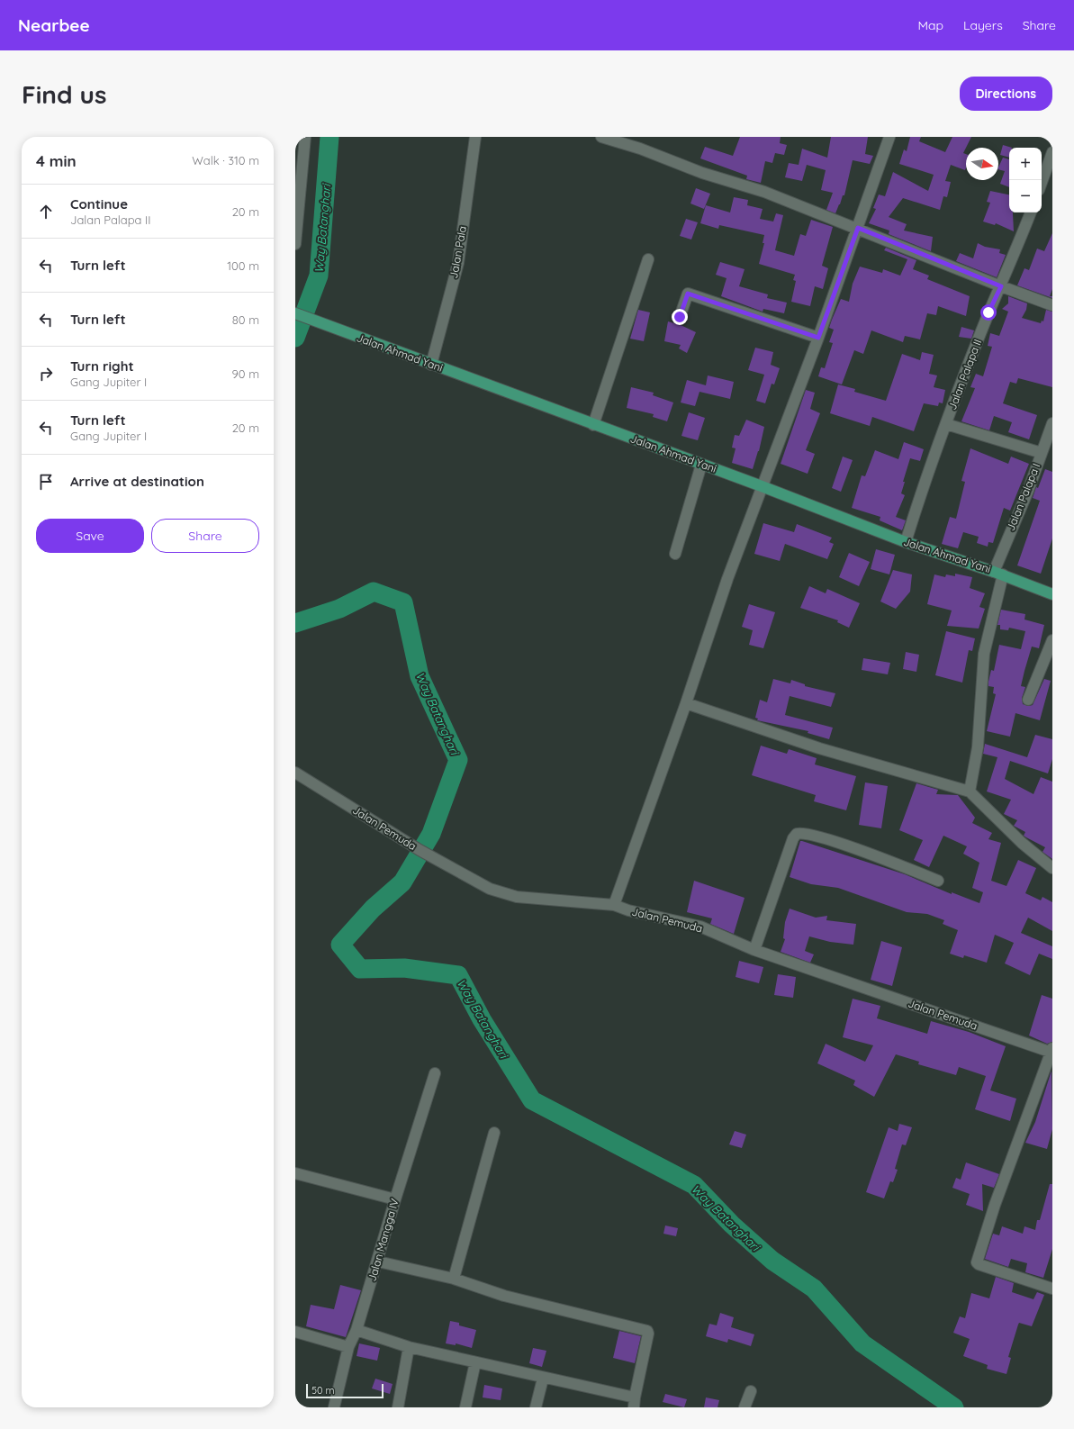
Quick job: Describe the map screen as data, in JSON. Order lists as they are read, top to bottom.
{
  "streets": {
    "main road": ["Jalan Ahmad Yani"],
    "street": [
      "Jalan Pala",
      "Jalan Palapa II",
      "Jalan Palapa I",
      "Jalan Pemuda",
      "Jalan Mangga IV"
    ]
  },
  "crossings": [
    ["Jalan Pala", "Jalan Ahmad Yani"],
    ["Jalan Ahmad Yani", "Jalan Palapa II"],
    ["Jalan Ahmad Yani", "Jalan Palapa I"]
  ],
  "water": ["Way Batanghari"],
  "scale_bar": "50 m",
  "north": "right",
  "page": {
    "header": "Nearbee",
    "nav": ["Map", "Layers", "Share"],
    "buttons": [
      "Directions",
      ["Save", "Share"]
    ],
    "title": "Find us",
    "heading": ["4 min", "Walk · 310 m"],
    "map_buttons": ["+", "−"],
    "list": [
      ["Continue", "Jalan Palapa II", "20 m"],
      ["Turn left", "100 m"],
      ["Turn left", "80 m"],
      ["Turn right", "Gang Jupiter I", "90 m"],
      ["Turn left", "Gang Jupiter I", "20 m"],
      "Arrive at destination"
    ],
    "scale": "50 m"
  }
}
